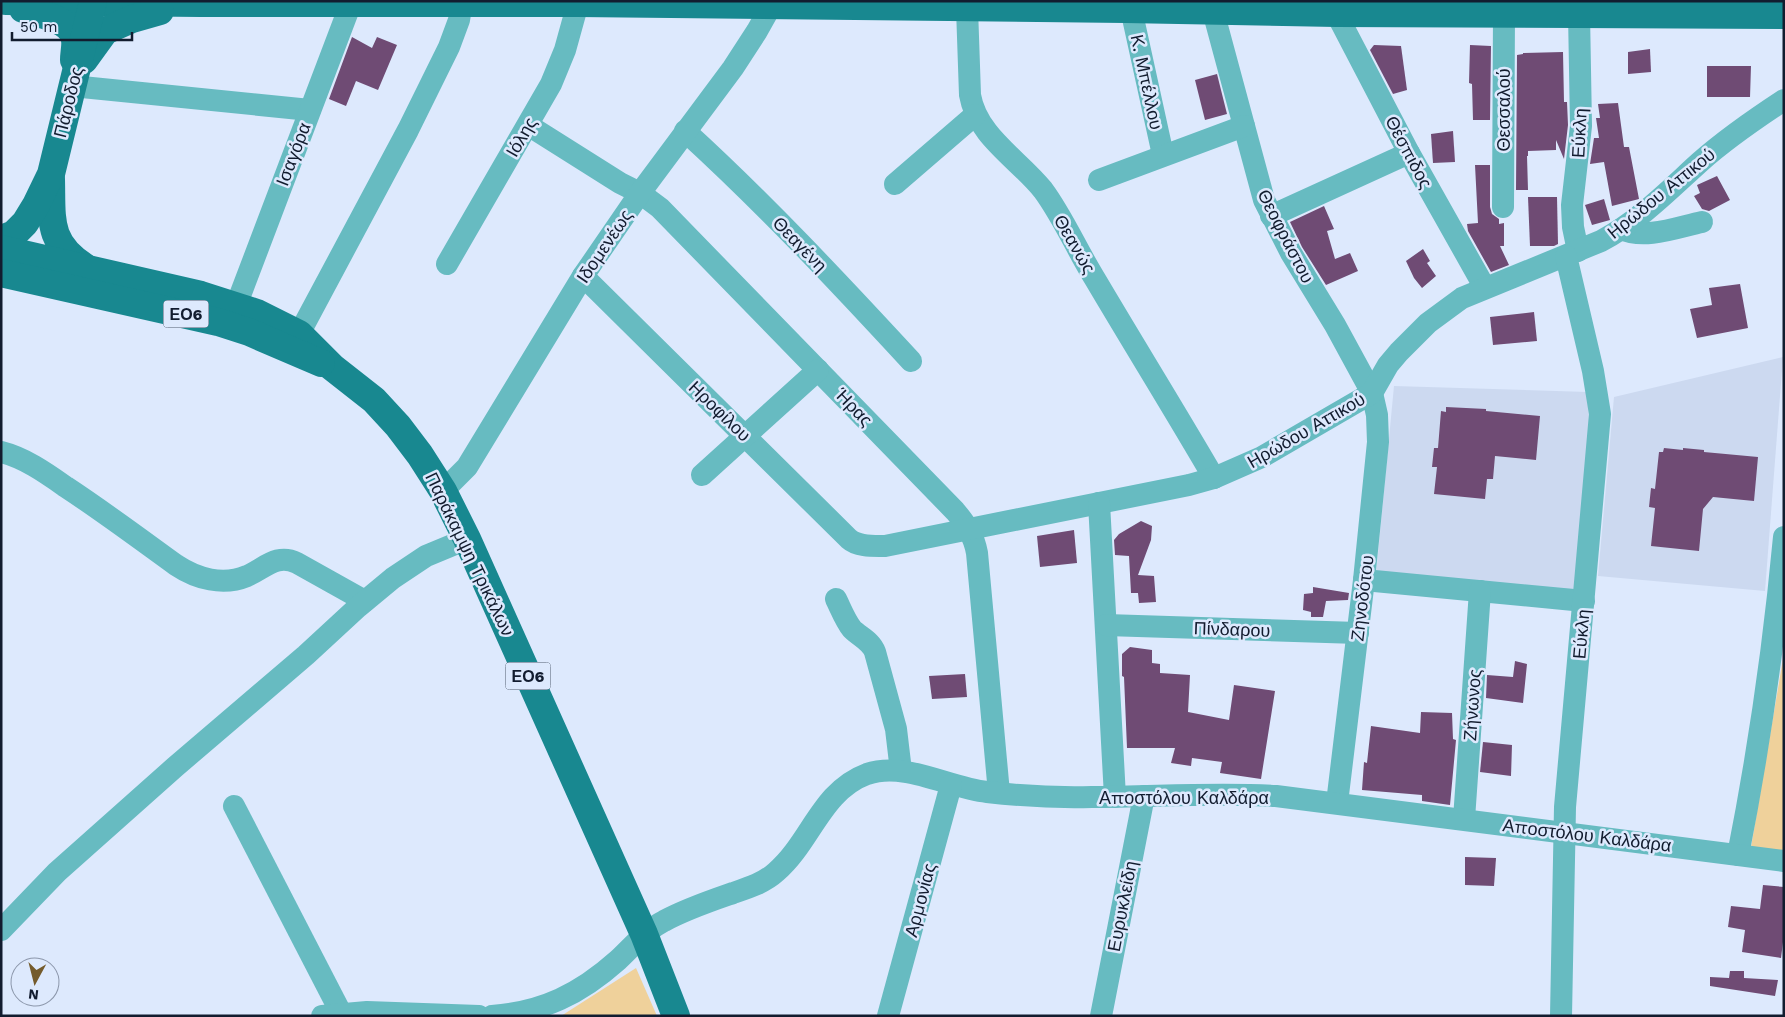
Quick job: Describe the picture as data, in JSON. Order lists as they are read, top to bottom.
{
  "streets": {
    "main road": ["Πάροδος", "ΕΟ6", "Παράκαμψη Τρικάλων"],
    "street": [
      "Κ. Μπέλλου",
      "Θεσσαλού",
      "Εύκλη",
      "Ιόλης",
      "Θέσπιδος",
      "Ισαγόρα",
      "Ηρώδου Αττικού",
      "Θεοφράστου",
      "Θεαγένη",
      "Θεανώς",
      "Ιδομενέως",
      "Ήρας",
      "Ηροφίλου",
      "Ζηνοδότου",
      "Πίνδαρου",
      "Ζήνωνος",
      "Αποστόλου Καλδάρα",
      "Αρμονίας",
      "Ευρυκλείδη"
    ]
  },
  "crossings": [
    ["Πάροδος", "Παράκαμψη Τρικάλων"],
    ["Εύκλη", "Ηρώδου Αττικού"],
    ["Εύκλη", "Αποστόλου Καλδάρα"],
    ["Ιόλης", "Ήρας"],
    ["Θέσπιδος", "Ηρώδου Αττικού"],
    ["Ισαγόρα", "Παράκαμψη Τρικάλων"],
    ["Ηρώδου Αττικού", "Θεοφράστου"],
    ["Ηρώδου Αττικού", "Θεανώς"],
    ["Ηρώδου Αττικού", "Ήρας"],
    ["Ηρώδου Αττικού", "Ηροφίλου"],
    ["Ηρώδου Αττικού", "Ζηνοδότου"],
    ["Θεοφράστου", "Ζηνοδότου"],
    ["Θεαγένη", "Ιδομενέως"],
    ["Ιδομενέως", "Ήρας"],
    ["Ιδομενέως", "Ηροφίλου"],
    ["Ιδομενέως", "Παράκαμψη Τρικάλων"],
    ["Ήρας", "Αποστόλου Καλδάρα"],
    ["Παράκαμψη Τρικάλων", "Αποστόλου Καλδάρα"],
    ["Ζηνοδότου", "Πίνδαρου"],
    ["Ζηνοδότου", "Αποστόλου Καλδάρα"],
    ["Ζήνωνος", "Αποστόλου Καλδάρα"],
    ["Αποστόλου Καλδάρα", "Αρμονίας"],
    ["Αποστόλου Καλδάρα", "Ευρυκλείδη"]
  ],
  "scale_bar": "50 m",
  "north": "bottom"
}
